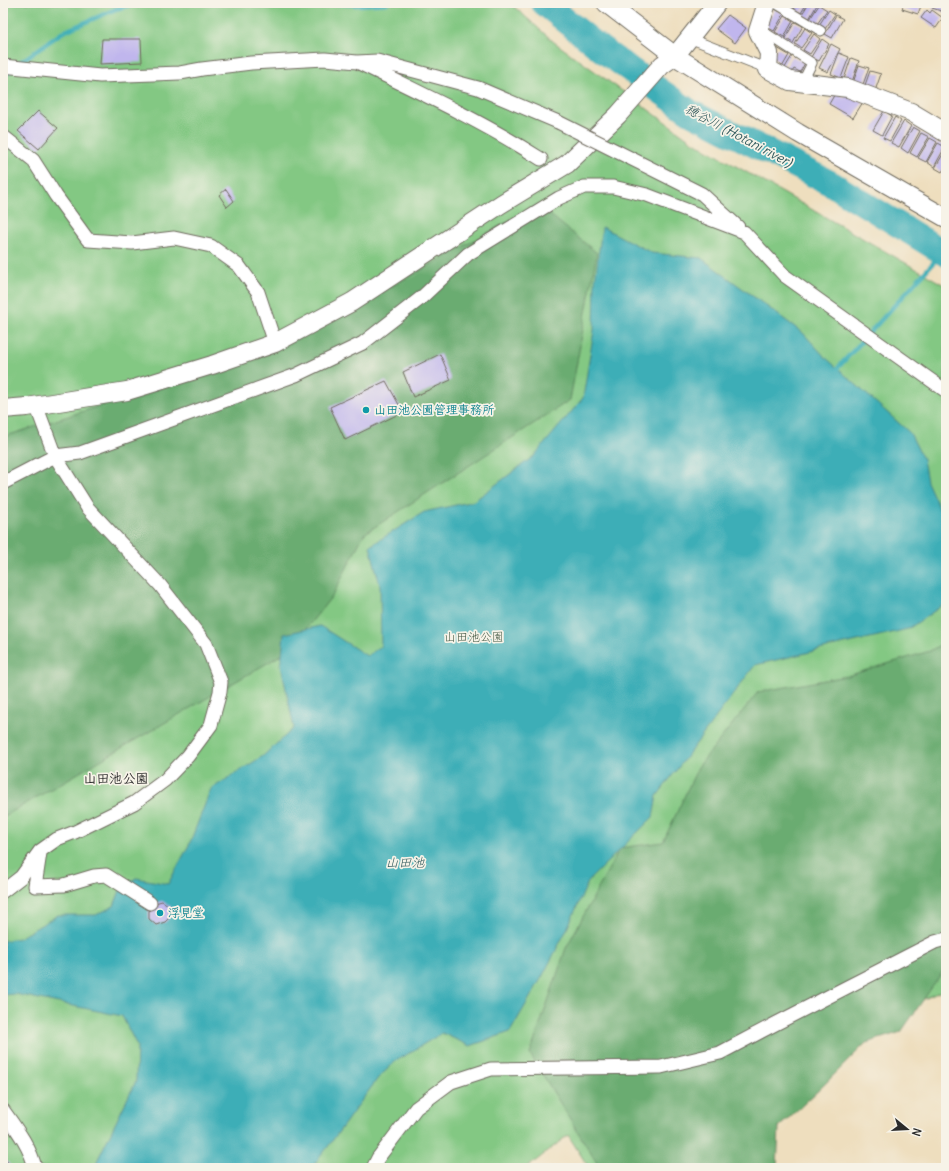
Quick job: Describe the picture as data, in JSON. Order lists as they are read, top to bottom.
{
  "districts": ["山田池公園"],
  "water": ["穂谷川 (Hotani river)", "山田池"],
  "parks": ["山田池公園"],
  "places": ["山田池公園管理事務所", "浮見堂"],
  "north": "right"
}
